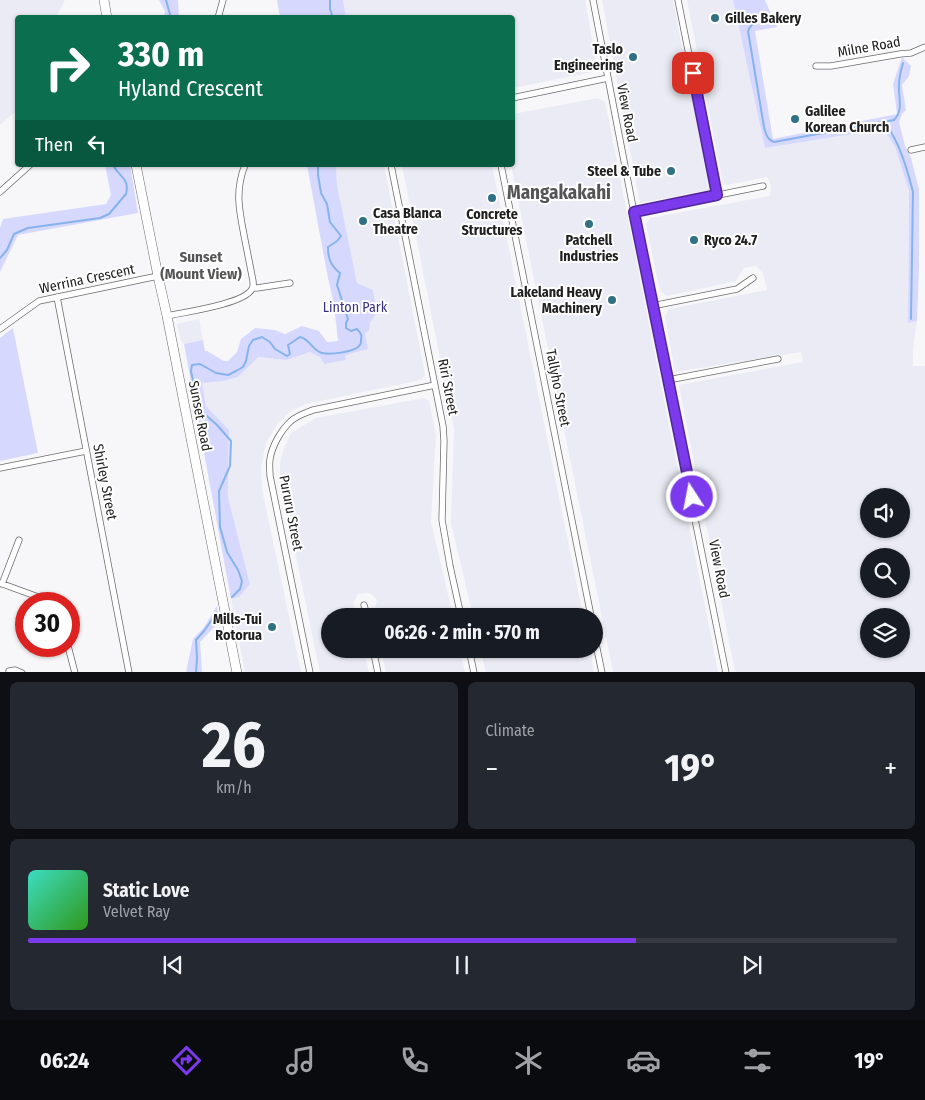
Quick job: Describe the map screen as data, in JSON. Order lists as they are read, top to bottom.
{
  "streets": {
    "main road": ["Sunset Road"],
    "street": [
      "Milne Road",
      "View Road",
      "Werrina Crescent",
      "Riri Street",
      "Tallyho Street",
      "Shirley Street",
      "Pururu Street"
    ]
  },
  "crossings": [
    ["Werrina Crescent", "Sunset Road"],
    ["Werrina Crescent", "Shirley Street"],
    ["Riri Street", "Pururu Street"]
  ],
  "districts": ["Mangakakahi", "Sunset (Mount View)"],
  "parks": ["Linton Park"],
  "places": [
    "Gilles Bakery",
    "Taslo Engineering",
    "Galilee Korean Church",
    "Steel & Tube",
    "Concrete Structures",
    "Casa Blanca Theatre",
    "Patchell Industries",
    "Ryco 24.7",
    "Lakeland Heavy Machinery",
    "Mills-Tui Rotorua"
  ],
  "page": {
    "turn": ["330 m", "Hyland Crescent"],
    "then": "Then",
    "limit": "30",
    "trip": "06:26 · 2 min · 570 m",
    "tile": [
      ["26", "km/h"],
      "Climate"
    ],
    "heat": ["−", "19°", "+"],
    "song": ["Static Love", "Velvet Ray"],
    "tabs": ["06:24", "19°"]
  }
}
